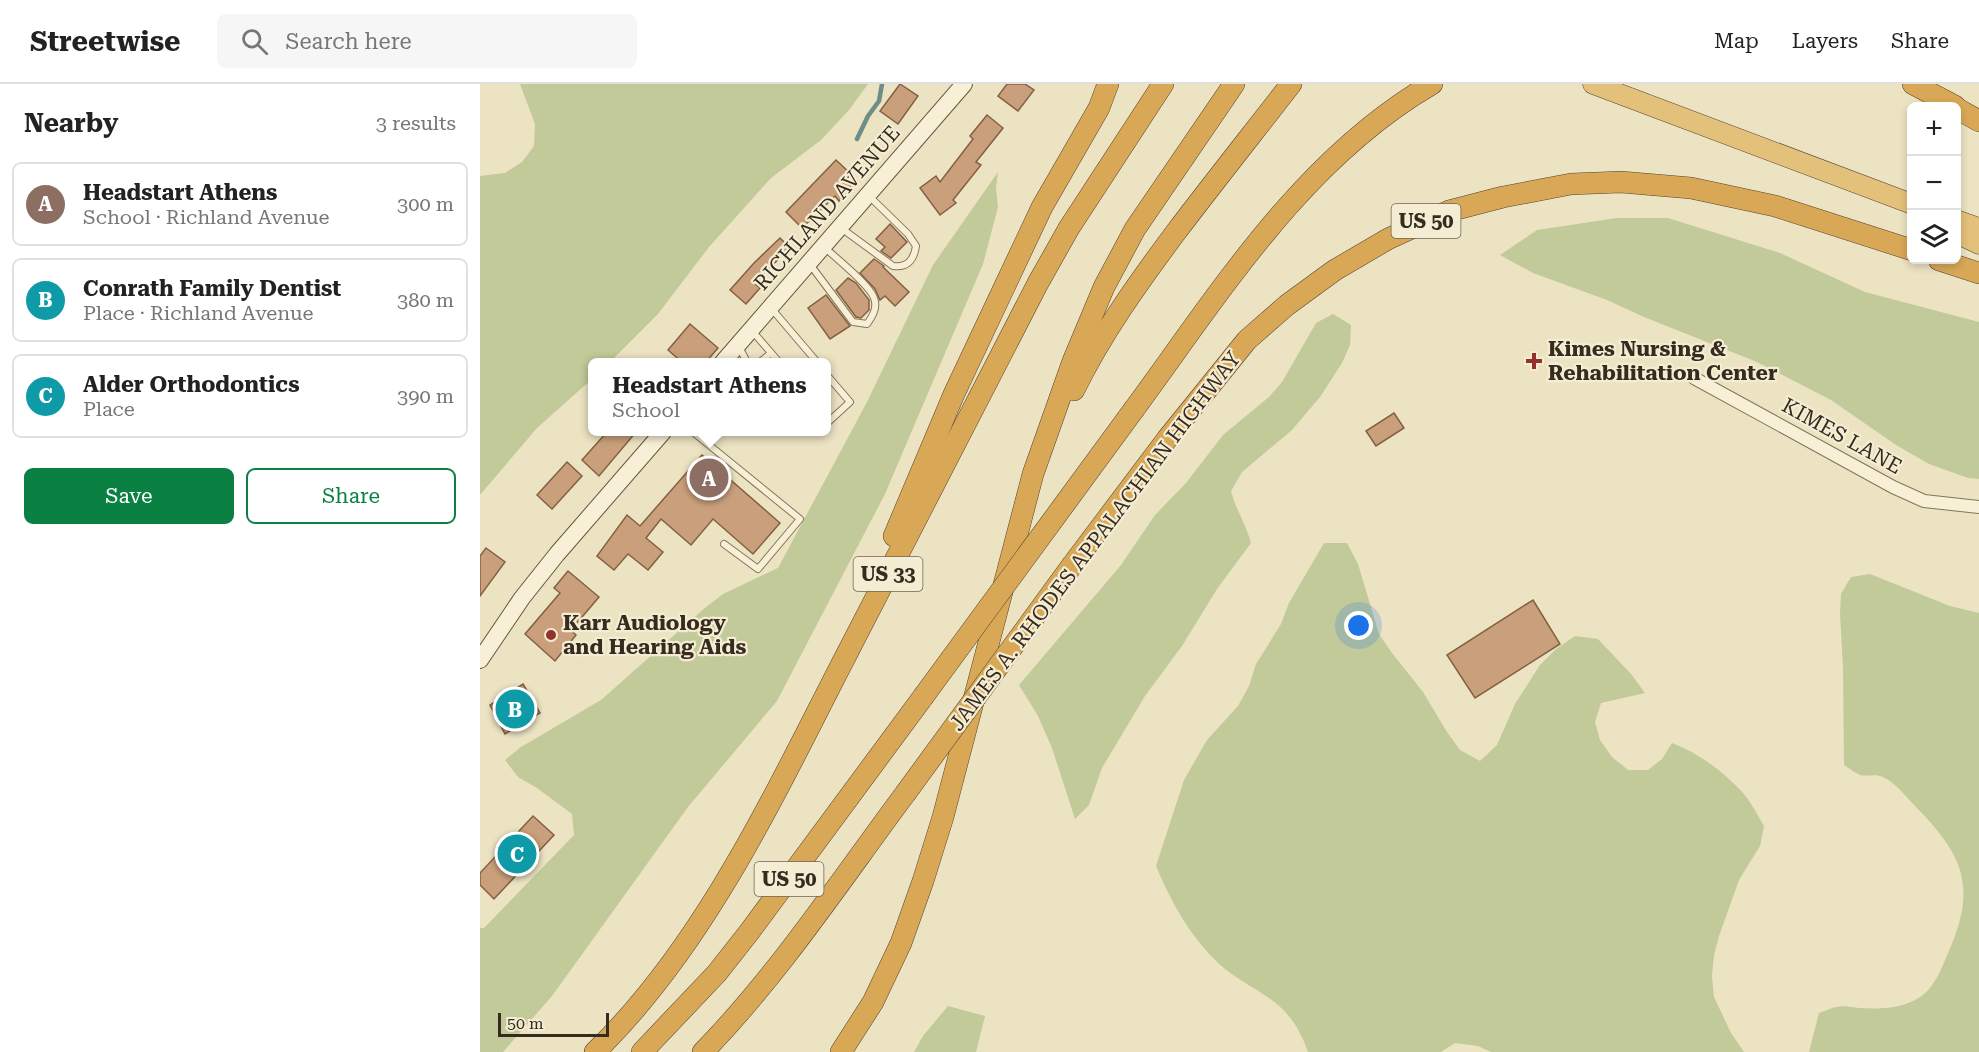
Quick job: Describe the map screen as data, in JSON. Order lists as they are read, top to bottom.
{
  "streets": {
    "highway": ["US 50", "JAMES A. RHODES APPALACHIAN HIGHWAY", "US 33"],
    "main road": ["RICHLAND AVENUE"],
    "street": ["KIMES LANE"]
  },
  "places": {
    "health": ["Kimes Nursing & Rehabilitation Center"],
    "other": ["Karr Audiology and Hearing Aids"]
  },
  "scale_bar": "50 m",
  "page": {
    "header": "Streetwise",
    "search": "Search here",
    "nav": ["Map", "Layers", "Share"],
    "heading": ["Nearby", "3 results"],
    "map_buttons": ["+", "−"],
    "list": [
      {
        "mark": "A",
        "name": "Headstart Athens",
        "note": "School · Richland Avenue",
        "value": "300 m"
      },
      {
        "mark": "B",
        "name": "Conrath Family Dentist",
        "note": "Place · Richland Avenue",
        "value": "380 m"
      },
      {
        "mark": "C",
        "name": "Alder Orthodontics",
        "note": "Place",
        "value": "390 m"
      }
    ],
    "popup": ["Headstart Athens", "School"],
    "buttons": ["Save", "Share"],
    "pins": ["A", "B", "C"],
    "scale": "50 m"
  }
}
